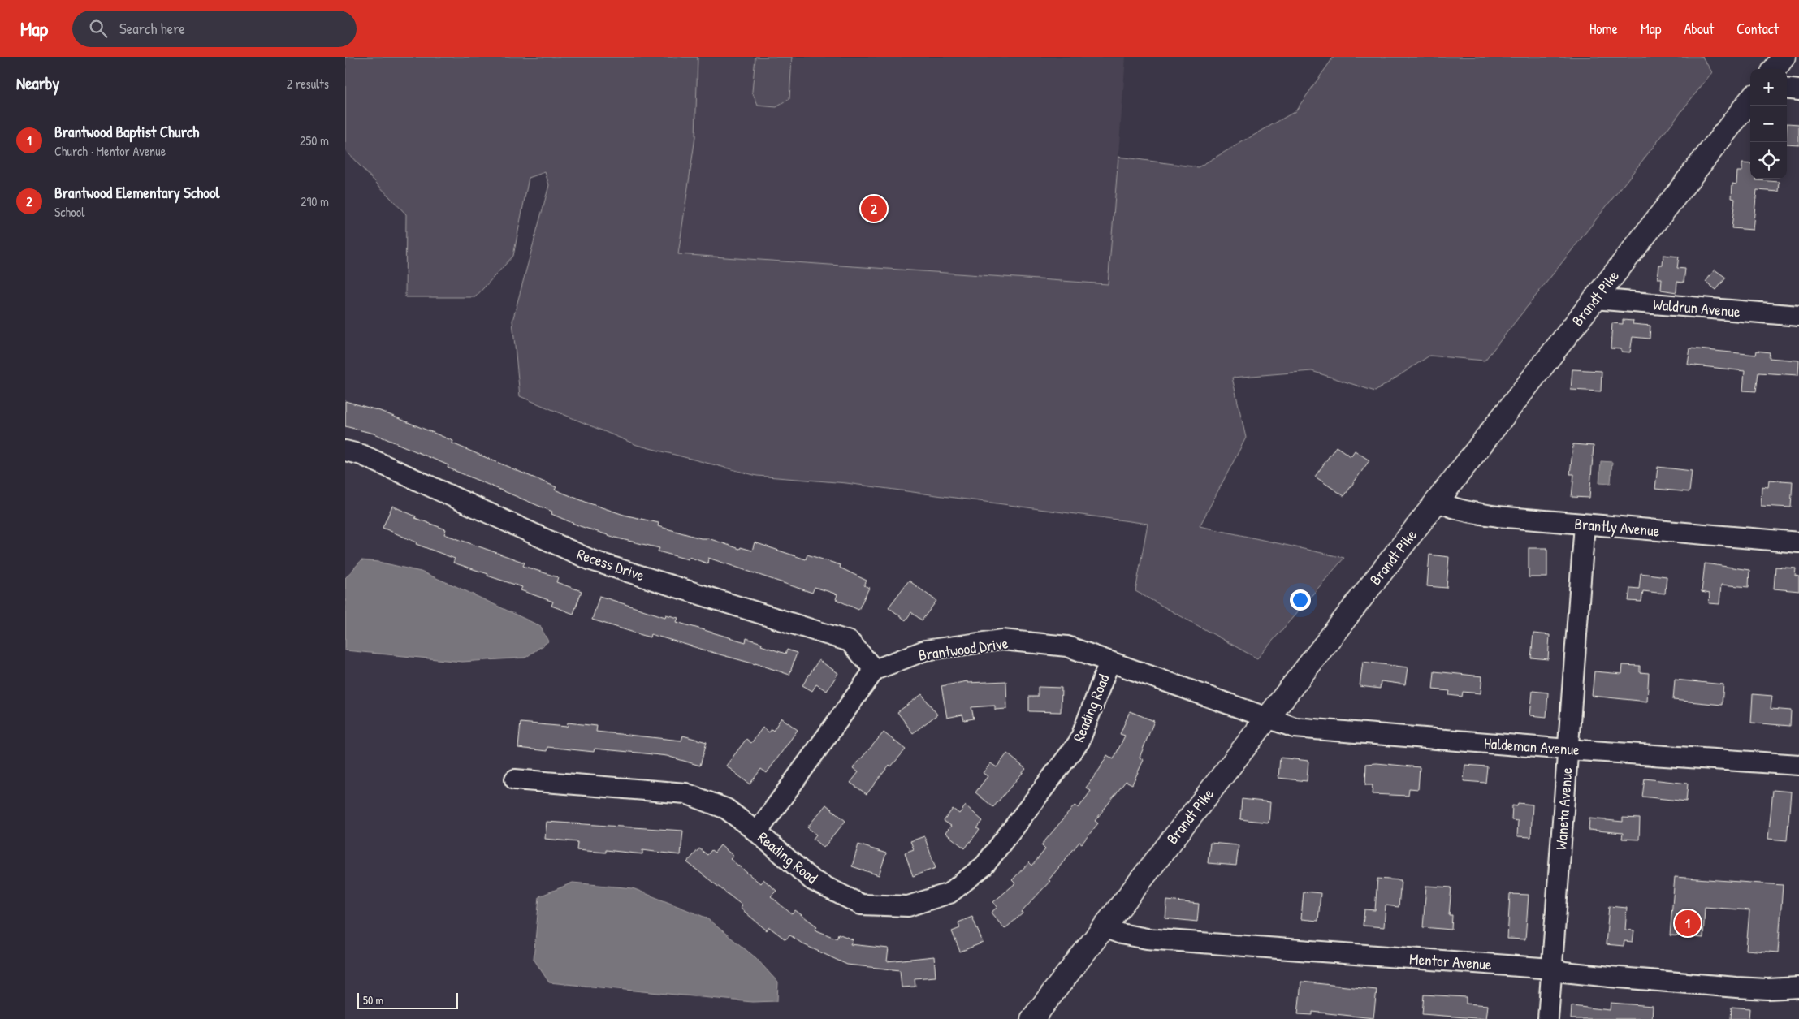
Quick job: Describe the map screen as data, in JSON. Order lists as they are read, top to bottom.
{
  "streets": {
    "main road": ["Brandt Pike"],
    "street": [
      "Waldrun Avenue",
      "Brantly Avenue",
      "Recess Drive",
      "Brantwood Drive",
      "Reading Road",
      "Haldeman Avenue",
      "Waneta Avenue",
      "Mentor Avenue"
    ]
  },
  "crossings": [
    ["Brandt Pike", "Waldrun Avenue"],
    ["Brandt Pike", "Brantly Avenue"],
    ["Brandt Pike", "Brantwood Drive"],
    ["Brandt Pike", "Haldeman Avenue"],
    ["Brandt Pike", "Mentor Avenue"],
    ["Brantly Avenue", "Waneta Avenue"],
    ["Recess Drive", "Brantwood Drive"],
    ["Brantwood Drive", "Reading Road"],
    ["Brantwood Drive", "Haldeman Avenue"],
    ["Haldeman Avenue", "Waneta Avenue"],
    ["Waneta Avenue", "Mentor Avenue"]
  ],
  "scale_bar": "50 m",
  "page": {
    "header": "Map",
    "search": "Search here",
    "nav": [
      "Home",
      "Map",
      "About",
      "Contact"
    ],
    "heading": ["Nearby", "2 results"],
    "map_buttons": ["+", "−"],
    "list": [
      {
        "mark": "1",
        "name": "Brantwood Baptist Church",
        "note": "Church · Mentor Avenue",
        "value": "250 m"
      },
      {
        "mark": "2",
        "name": "Brantwood Elementary School",
        "note": "School",
        "value": "290 m"
      }
    ],
    "pins": ["2", "1"],
    "scale": "50 m"
  }
}
